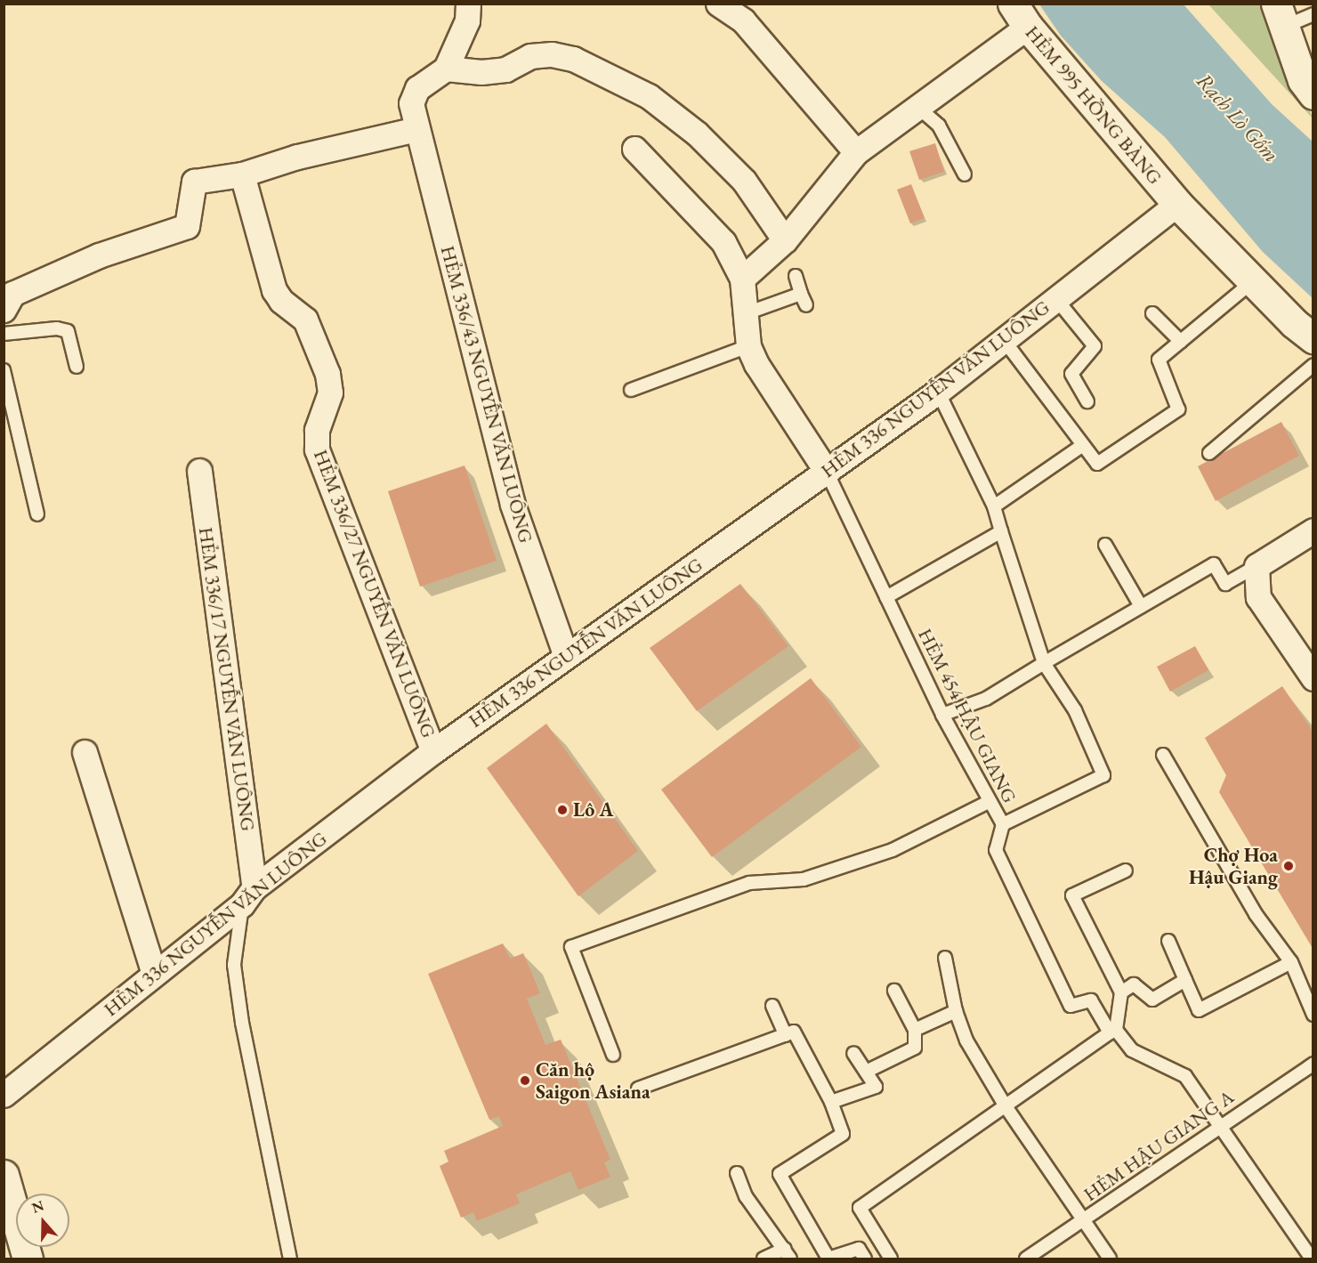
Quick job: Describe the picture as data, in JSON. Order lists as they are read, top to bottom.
{
  "streets": {
    "street": [
      "HẺM 995 HỒNG BÀNG",
      "HẺM 336 NGUYỄN VĂN LUÔNG",
      "HẺM 336/43 NGUYỄN VĂN LUÔNG",
      "HẺM 336/27 NGUYỄN VĂN LUÔNG",
      "HẺM 336/17 NGUYỄN VĂN LUÔNG"
    ],
    "lane": ["HẺM 454 HẬU GIANG", "HẺM HẬU GIANG A"]
  },
  "crossings": [
    ["HẺM 995 HỒNG BÀNG", "HẺM 336 NGUYỄN VĂN LUÔNG"],
    ["HẺM 336 NGUYỄN VĂN LUÔNG", "HẺM 336/43 NGUYỄN VĂN LUÔNG"],
    ["HẺM 336 NGUYỄN VĂN LUÔNG", "HẺM 336/27 NGUYỄN VĂN LUÔNG"],
    ["HẺM 336 NGUYỄN VĂN LUÔNG", "HẺM 336/17 NGUYỄN VĂN LUÔNG"],
    ["HẺM 336 NGUYỄN VĂN LUÔNG", "HẺM 454 HẬU GIANG"],
    ["HẺM 454 HẬU GIANG", "HẺM HẬU GIANG A"]
  ],
  "water": ["Rạch Lò Gốm"],
  "places": ["Lô A", "Chợ Hoa Hậu Giang", "Căn hộ Saigon Asiana"],
  "north": "top"
}
